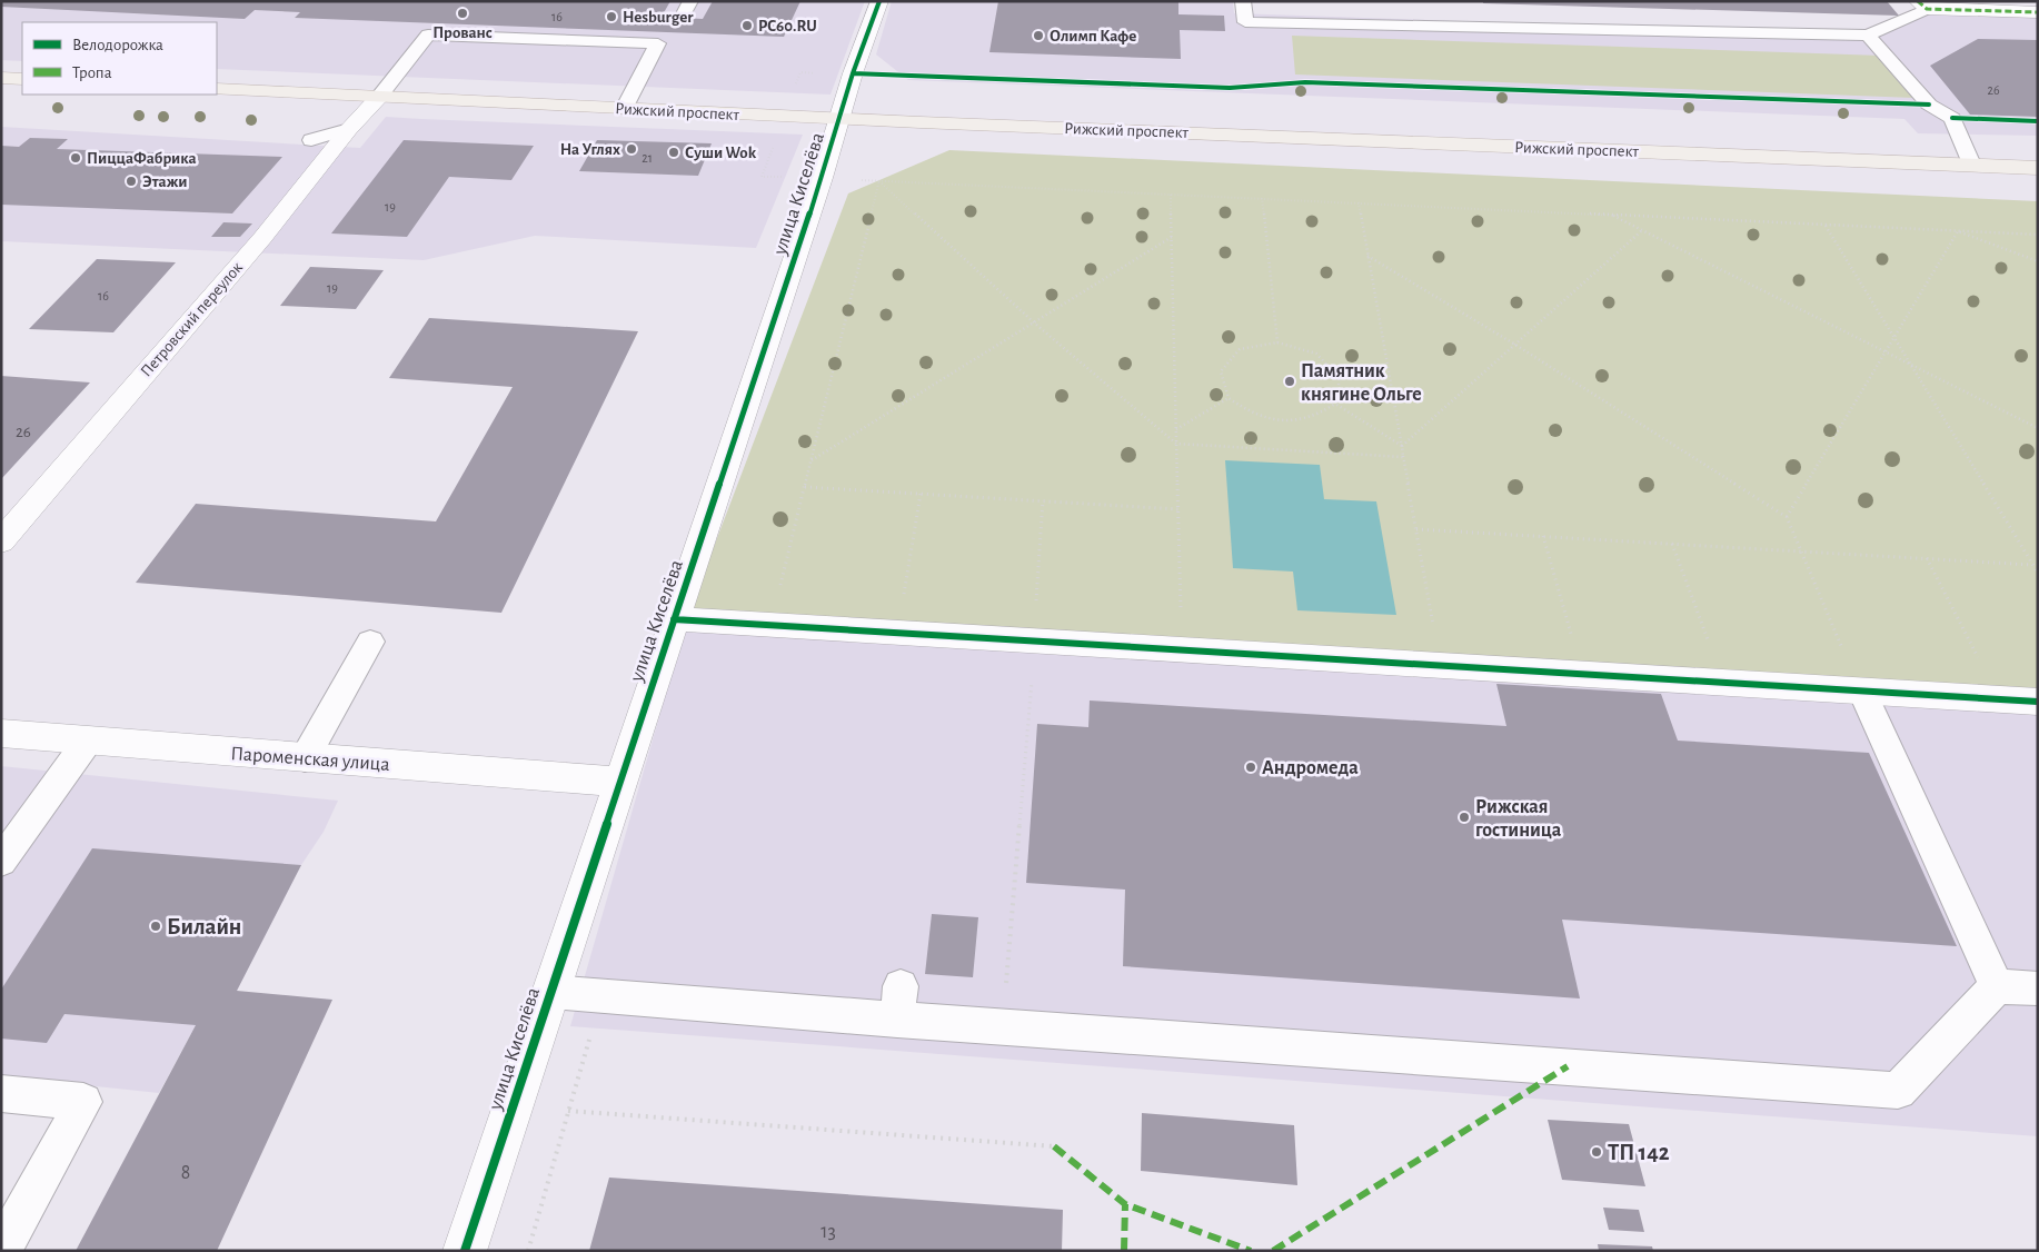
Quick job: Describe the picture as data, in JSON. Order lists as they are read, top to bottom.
{
  "streets": {
    "main road": ["Рижский проспект"],
    "street": ["улица Киселёва", "Петровский переулок", "Пароменская улица"]
  },
  "crossings": [
    ["Рижский проспект", "улица Киселёва"],
    ["Рижский проспект", "Петровский переулок"],
    ["улица Киселёва", "Пароменская улица"]
  ],
  "places": [
    "Прованс",
    "Hesburger",
    "PC60.RU",
    "Олимп Кафе",
    "На Углях",
    "Суши Wok",
    "ПиццаФабрика",
    "Этажи",
    "Памятник княгине Ольге",
    "Андромеда",
    "Рижская гостиница",
    "Билайн",
    "ТП 142"
  ],
  "house_numbers": [
    "16",
    "26",
    "21",
    "19",
    "19",
    "16",
    "26",
    "8",
    "13"
  ],
  "legend": ["Велодорожка", "Тропа"]
}
